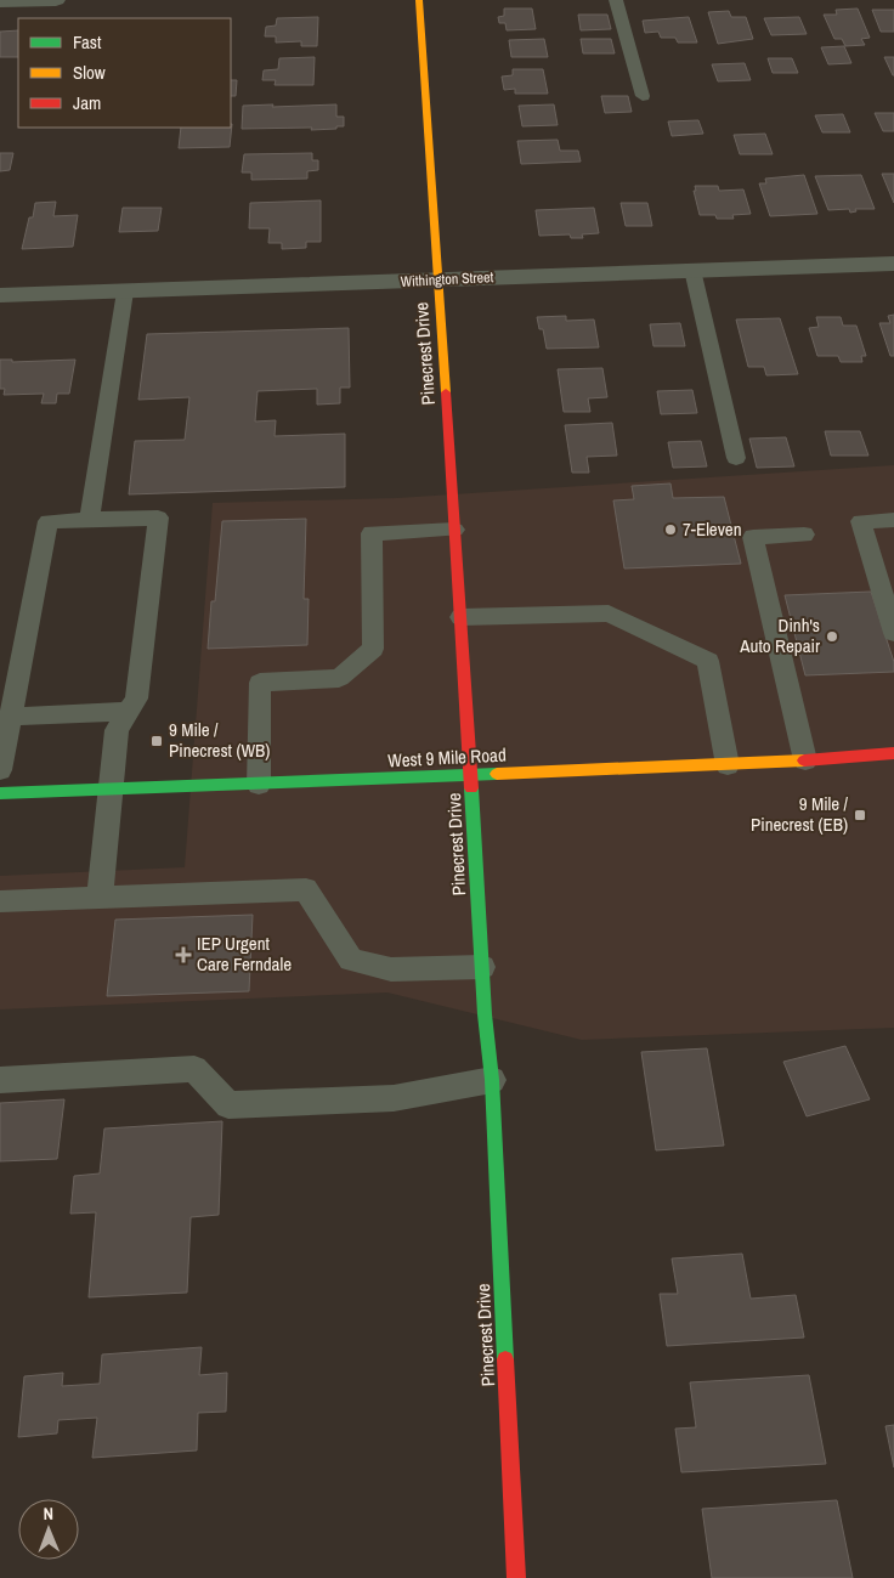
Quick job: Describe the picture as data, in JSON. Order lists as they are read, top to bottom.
{
  "streets": {
    "street": ["Withington Street", "Pinecrest Drive", "West 9 Mile Road"]
  },
  "crossings": [
    ["Withington Street", "Pinecrest Drive"],
    ["Pinecrest Drive", "West 9 Mile Road"]
  ],
  "places": {
    "other": ["7-Eleven", "Dinh's Auto Repair"],
    "transit": ["9 Mile / Pinecrest (WB)", "9 Mile / Pinecrest (EB)"],
    "health": ["IEP Urgent Care Ferndale"]
  },
  "legend": ["Fast", "Slow", "Jam"],
  "north": "top"
}
